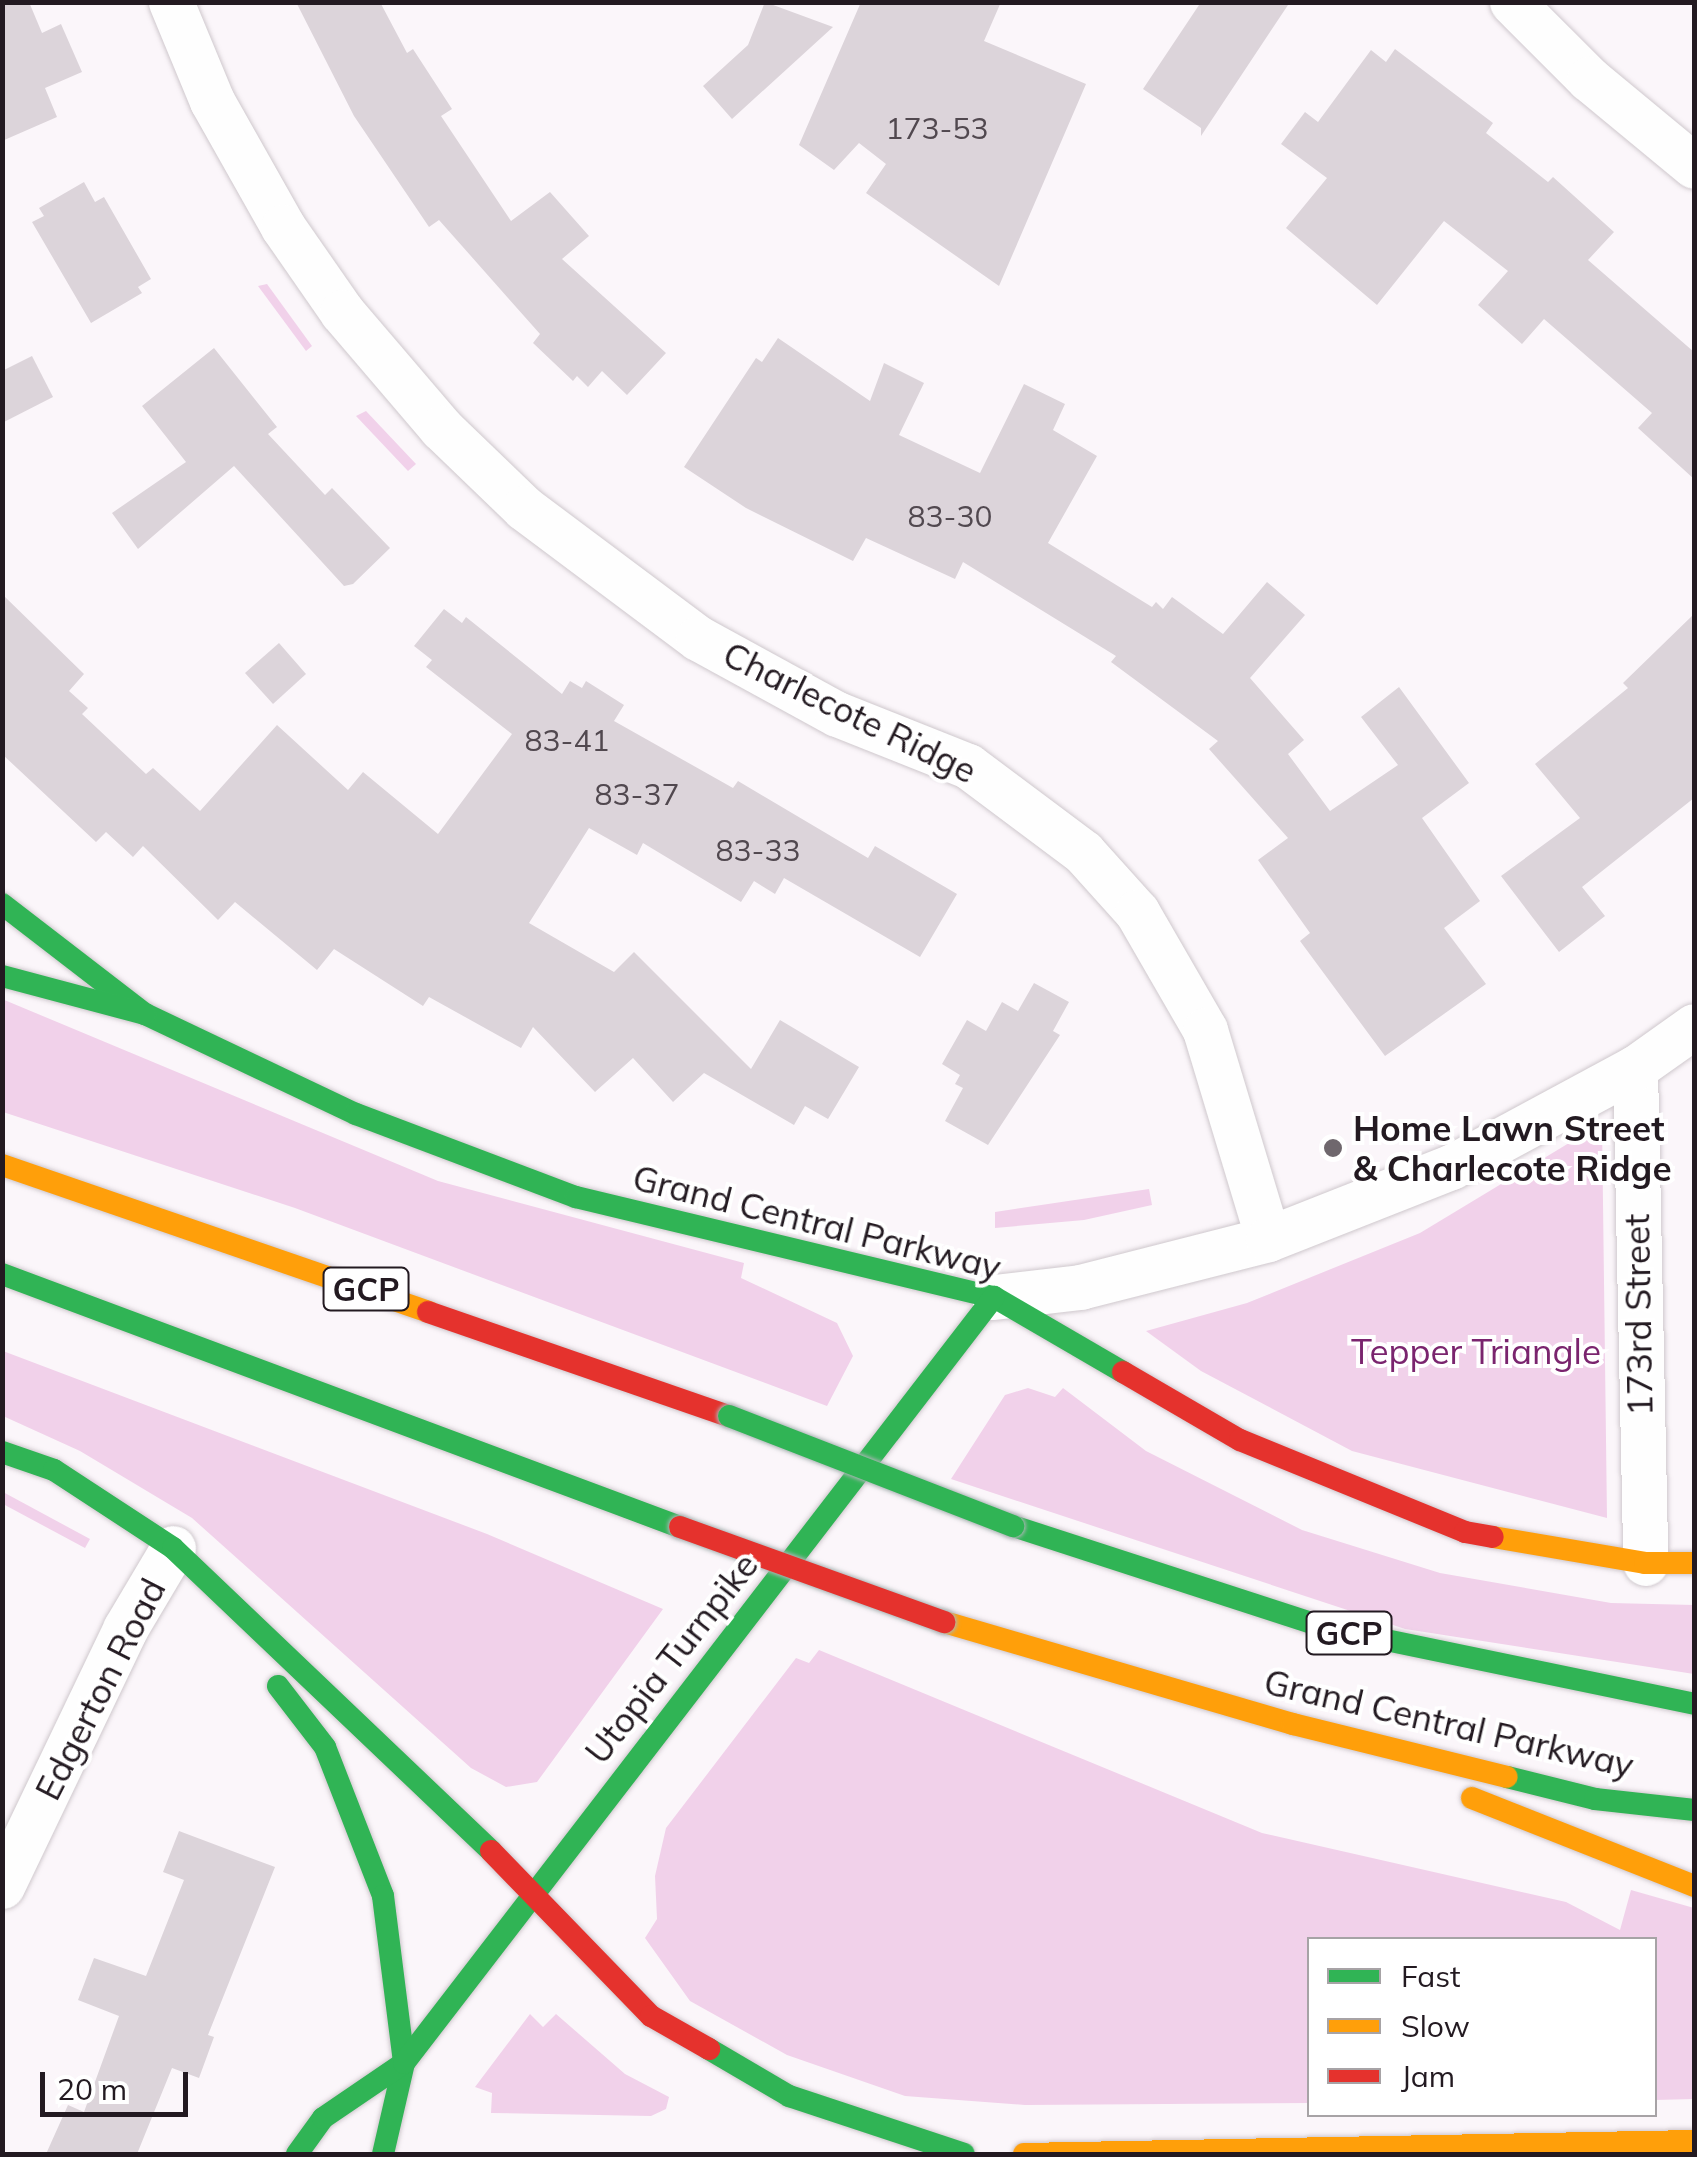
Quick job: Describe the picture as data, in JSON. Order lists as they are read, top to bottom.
{
  "streets": {
    "main road": ["Grand Central Parkway", "GCP", "Utopia Turnpike"],
    "street": ["Charlecote Ridge", "173rd Street", "Edgerton Road"]
  },
  "crossings": [
    ["Grand Central Parkway", "173rd Street"],
    ["Grand Central Parkway", "Utopia Turnpike"]
  ],
  "parks": ["Tepper Triangle"],
  "places": ["Home Lawn Street & Charlecote Ridge"],
  "house_numbers": [
    "173-53",
    "83-30",
    "83-41",
    "83-37",
    "83-33"
  ],
  "legend": ["Fast", "Slow", "Jam"],
  "scale_bar": "20 m"
}
